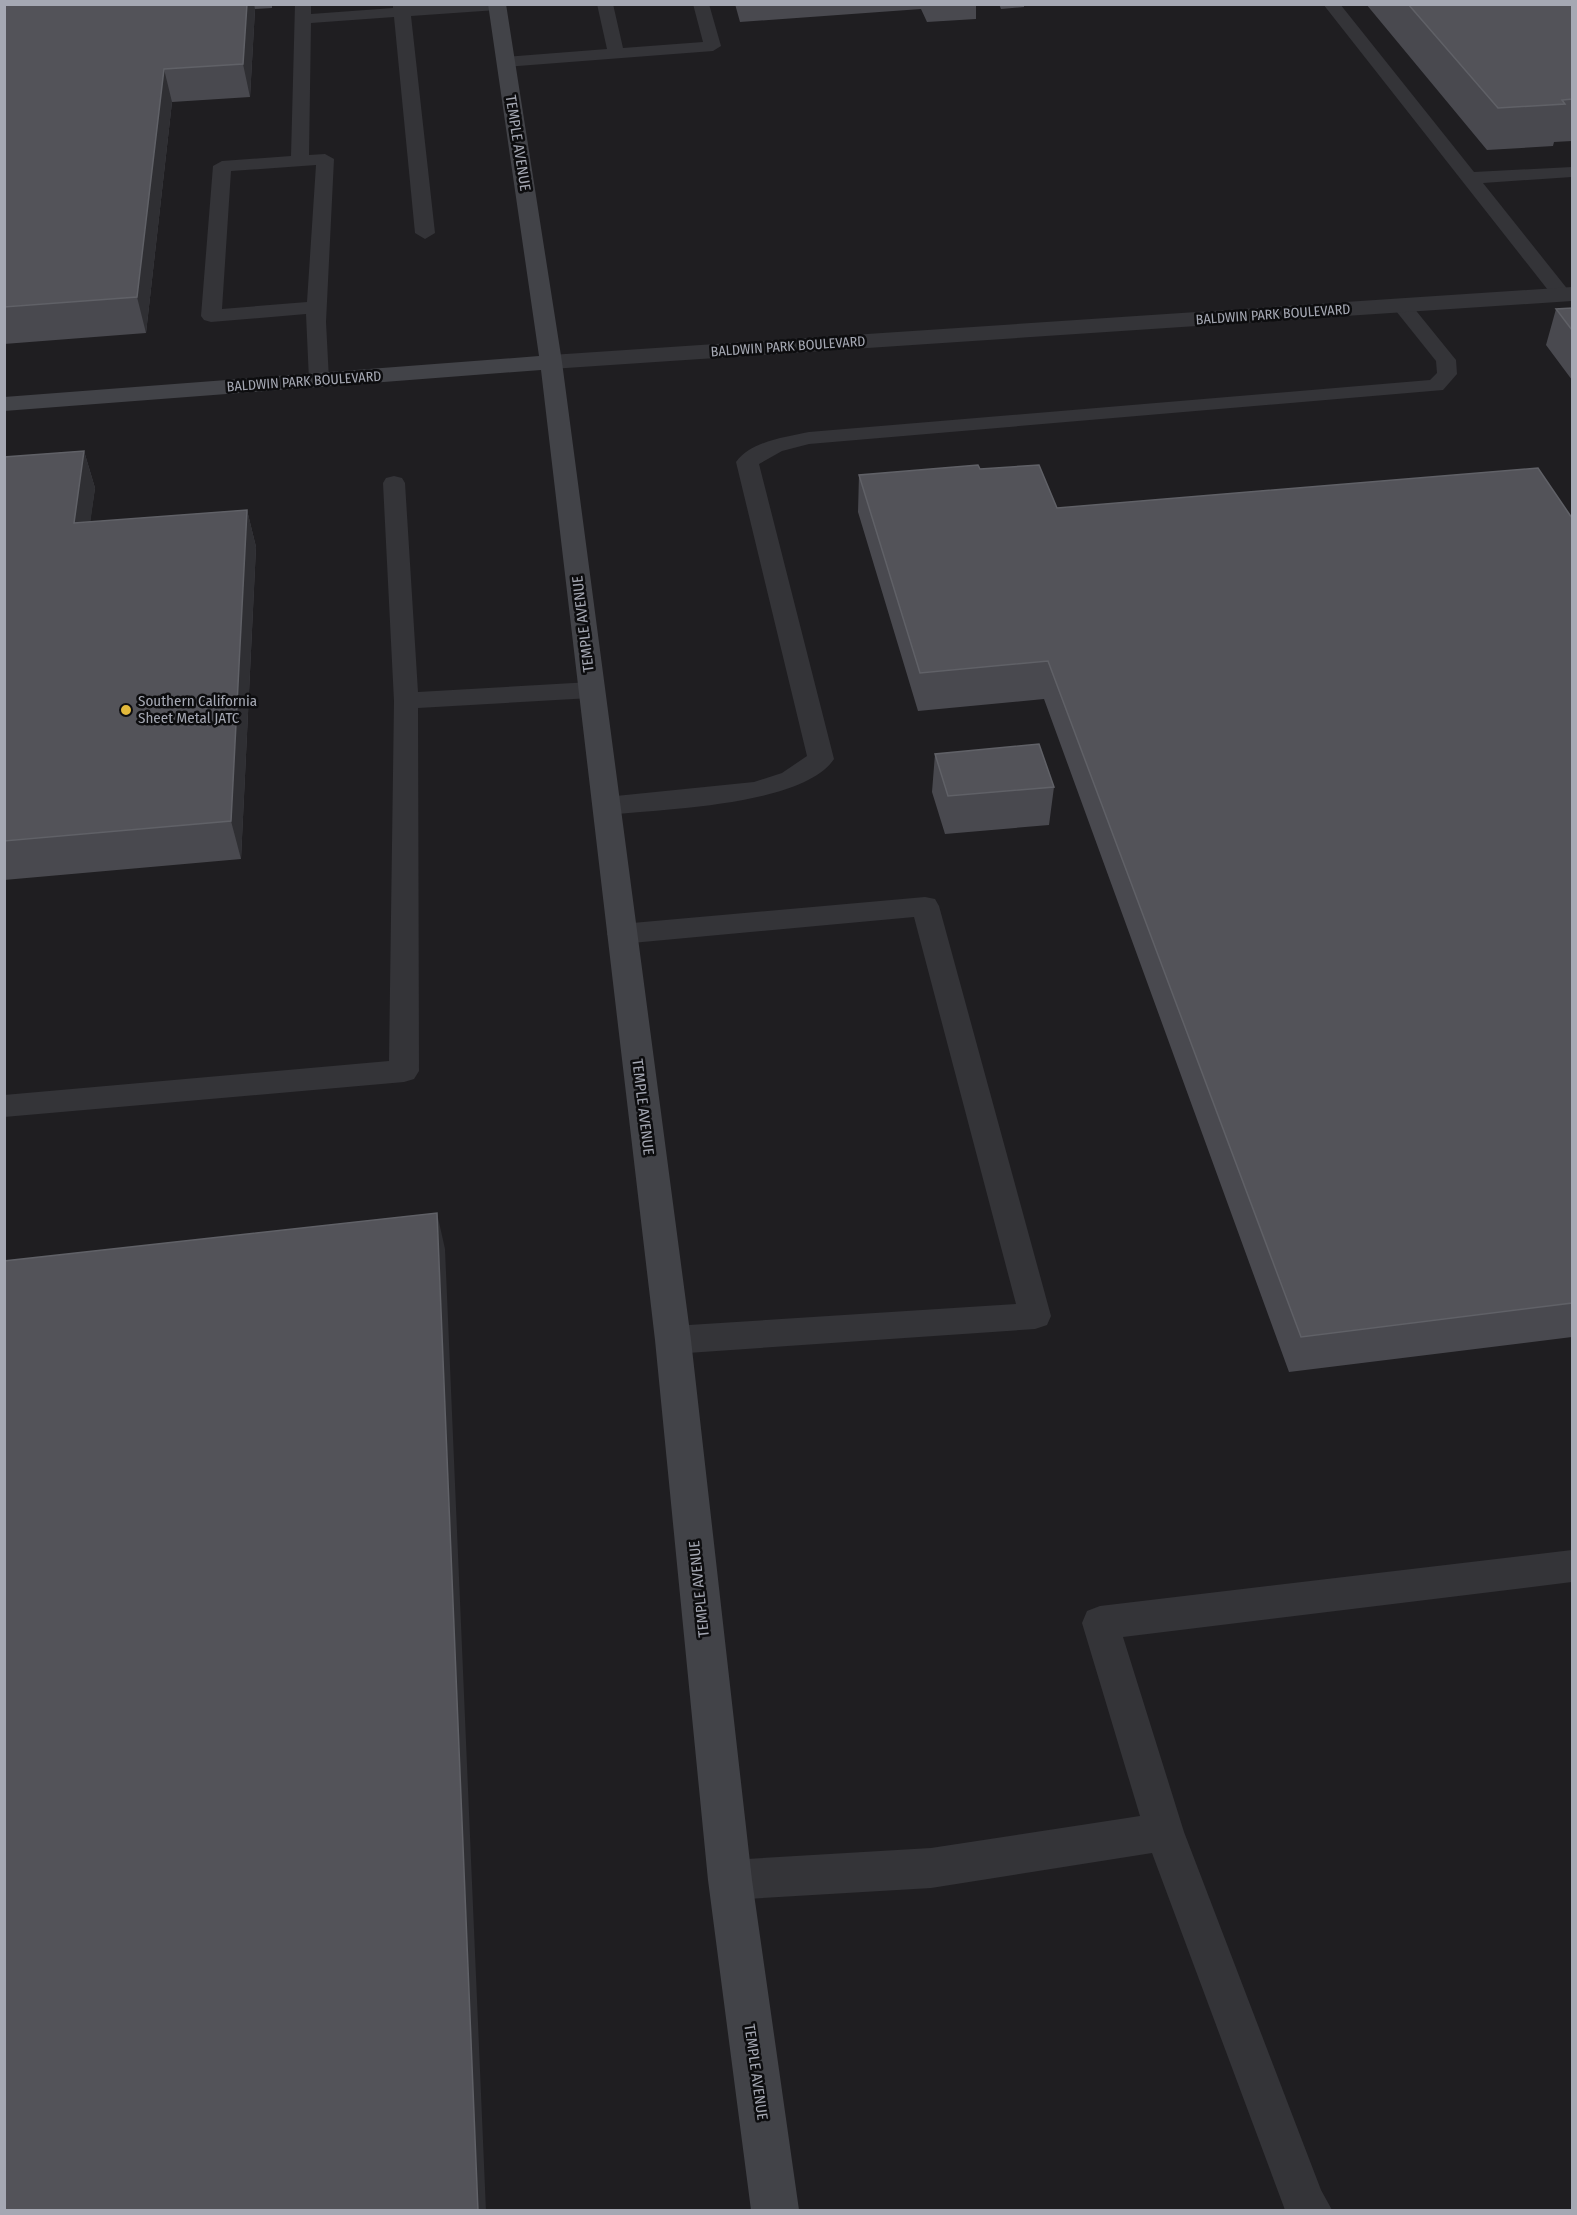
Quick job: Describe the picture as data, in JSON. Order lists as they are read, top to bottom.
{
  "streets": {
    "main road": ["TEMPLE AVENUE", "BALDWIN PARK BOULEVARD"]
  },
  "crossings": [
    ["TEMPLE AVENUE", "BALDWIN PARK BOULEVARD"]
  ],
  "places": ["Southern California Sheet Metal JATC"]
}
